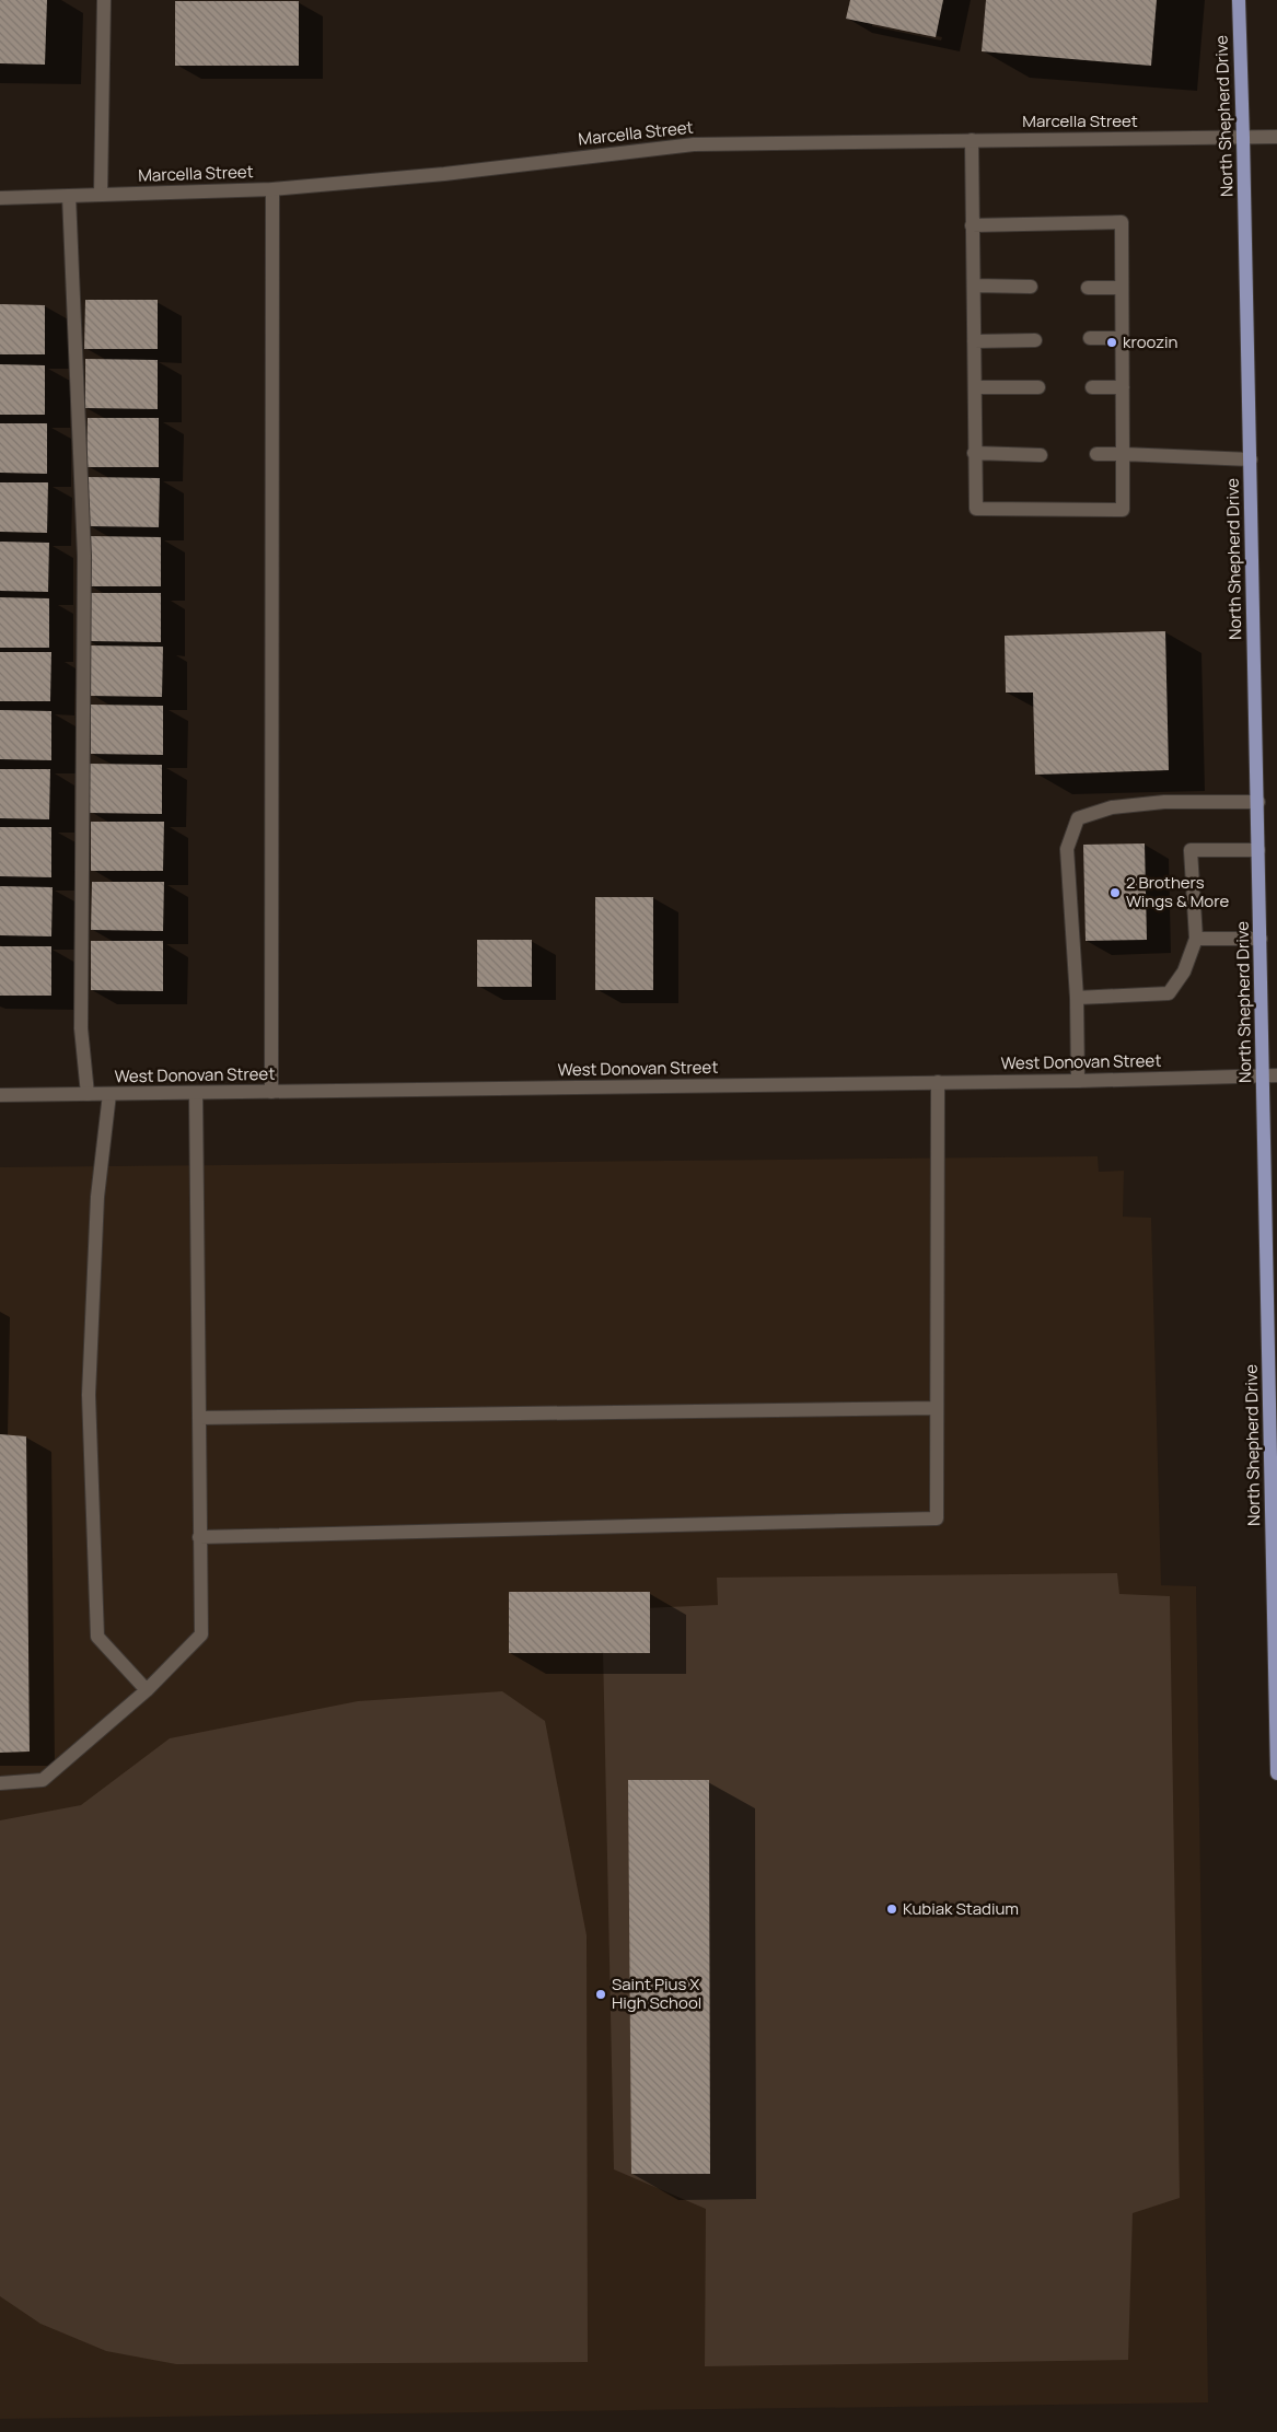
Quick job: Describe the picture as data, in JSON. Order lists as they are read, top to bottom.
{
  "streets": {
    "main road": ["North Shepherd Drive"],
    "street": ["Marcella Street", "West Donovan Street"]
  },
  "crossings": [
    ["North Shepherd Drive", "Marcella Street"],
    ["North Shepherd Drive", "West Donovan Street"]
  ],
  "places": [
    "kroozin",
    "2 Brothers Wings & More",
    "Kubiak Stadium",
    "Saint Pius X High School"
  ]
}
